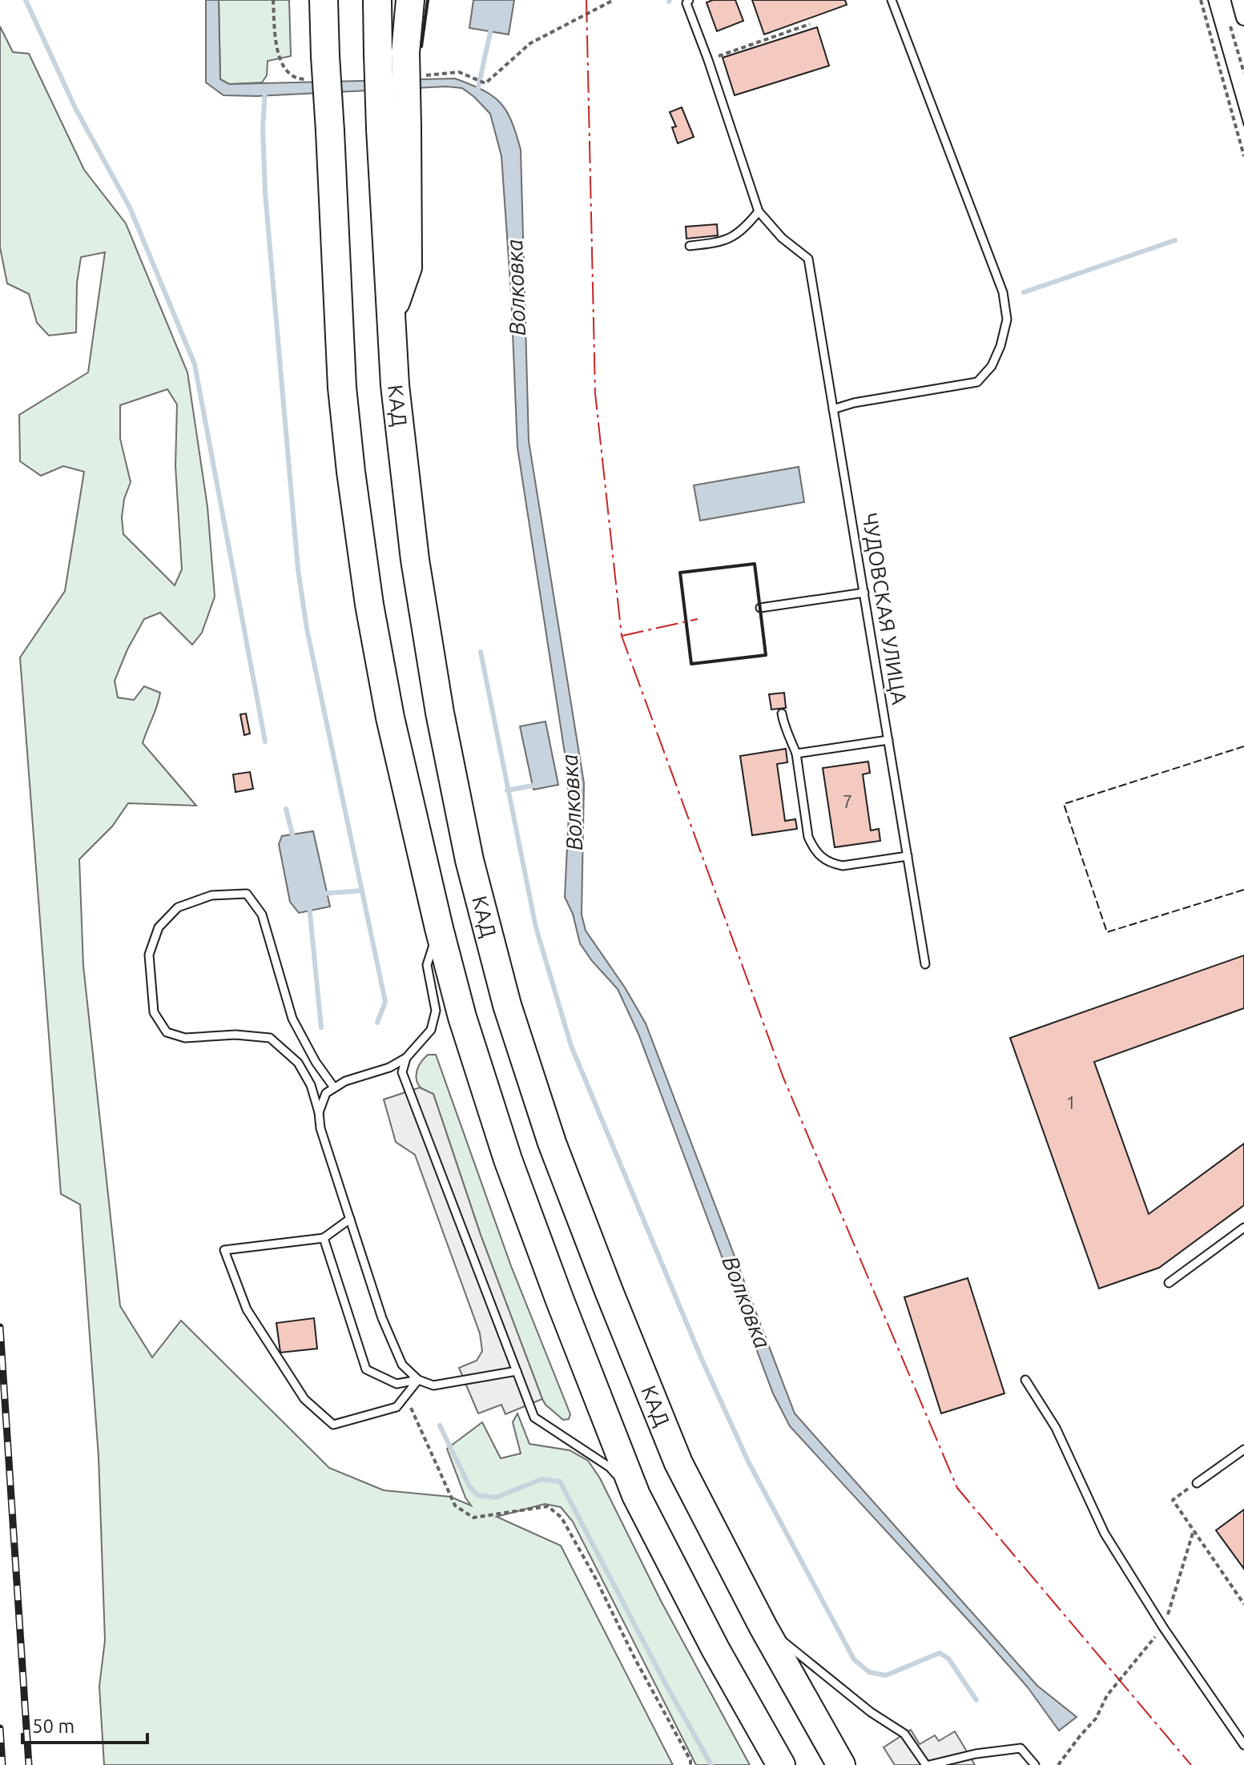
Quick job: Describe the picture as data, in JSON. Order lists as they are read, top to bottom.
{
  "streets": {
    "highway": ["КАД"],
    "lane": ["ЧУДОВСКАЯ УЛИЦА"]
  },
  "water": ["Волковка"],
  "house_numbers": ["7", "1"],
  "scale_bar": "50 m"
}
